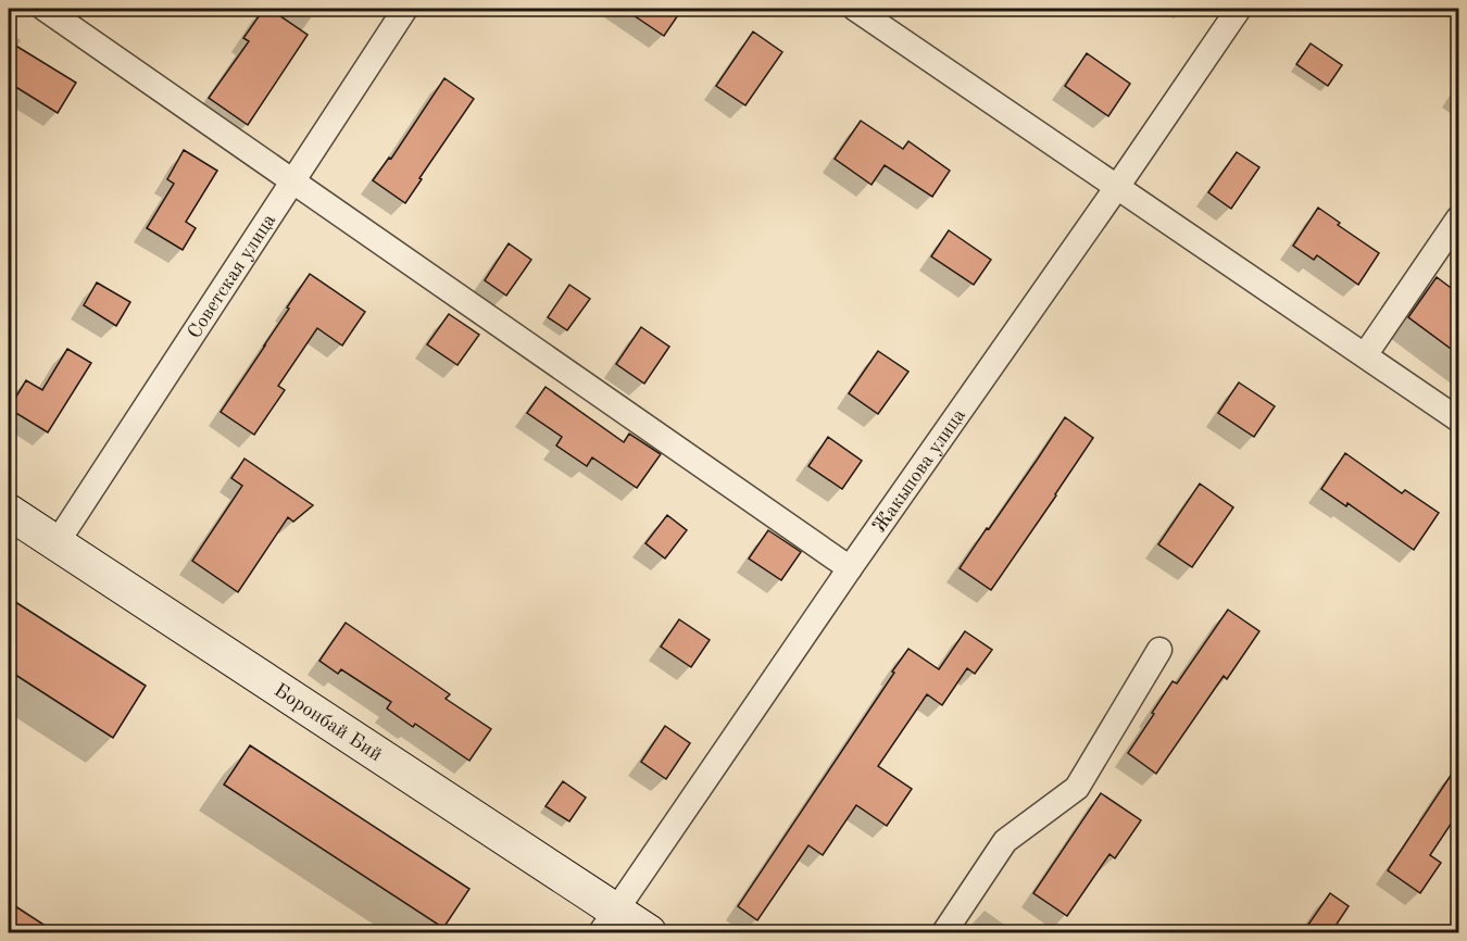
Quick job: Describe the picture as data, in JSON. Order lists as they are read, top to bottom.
{
  "streets": {
    "street": ["Советская улица", "Жакыпова улица", "Боронбай Бий"]
  },
  "crossings": [
    ["Советская улица", "Боронбай Бий"],
    ["Жакыпова улица", "Боронбай Бий"]
  ]
}
